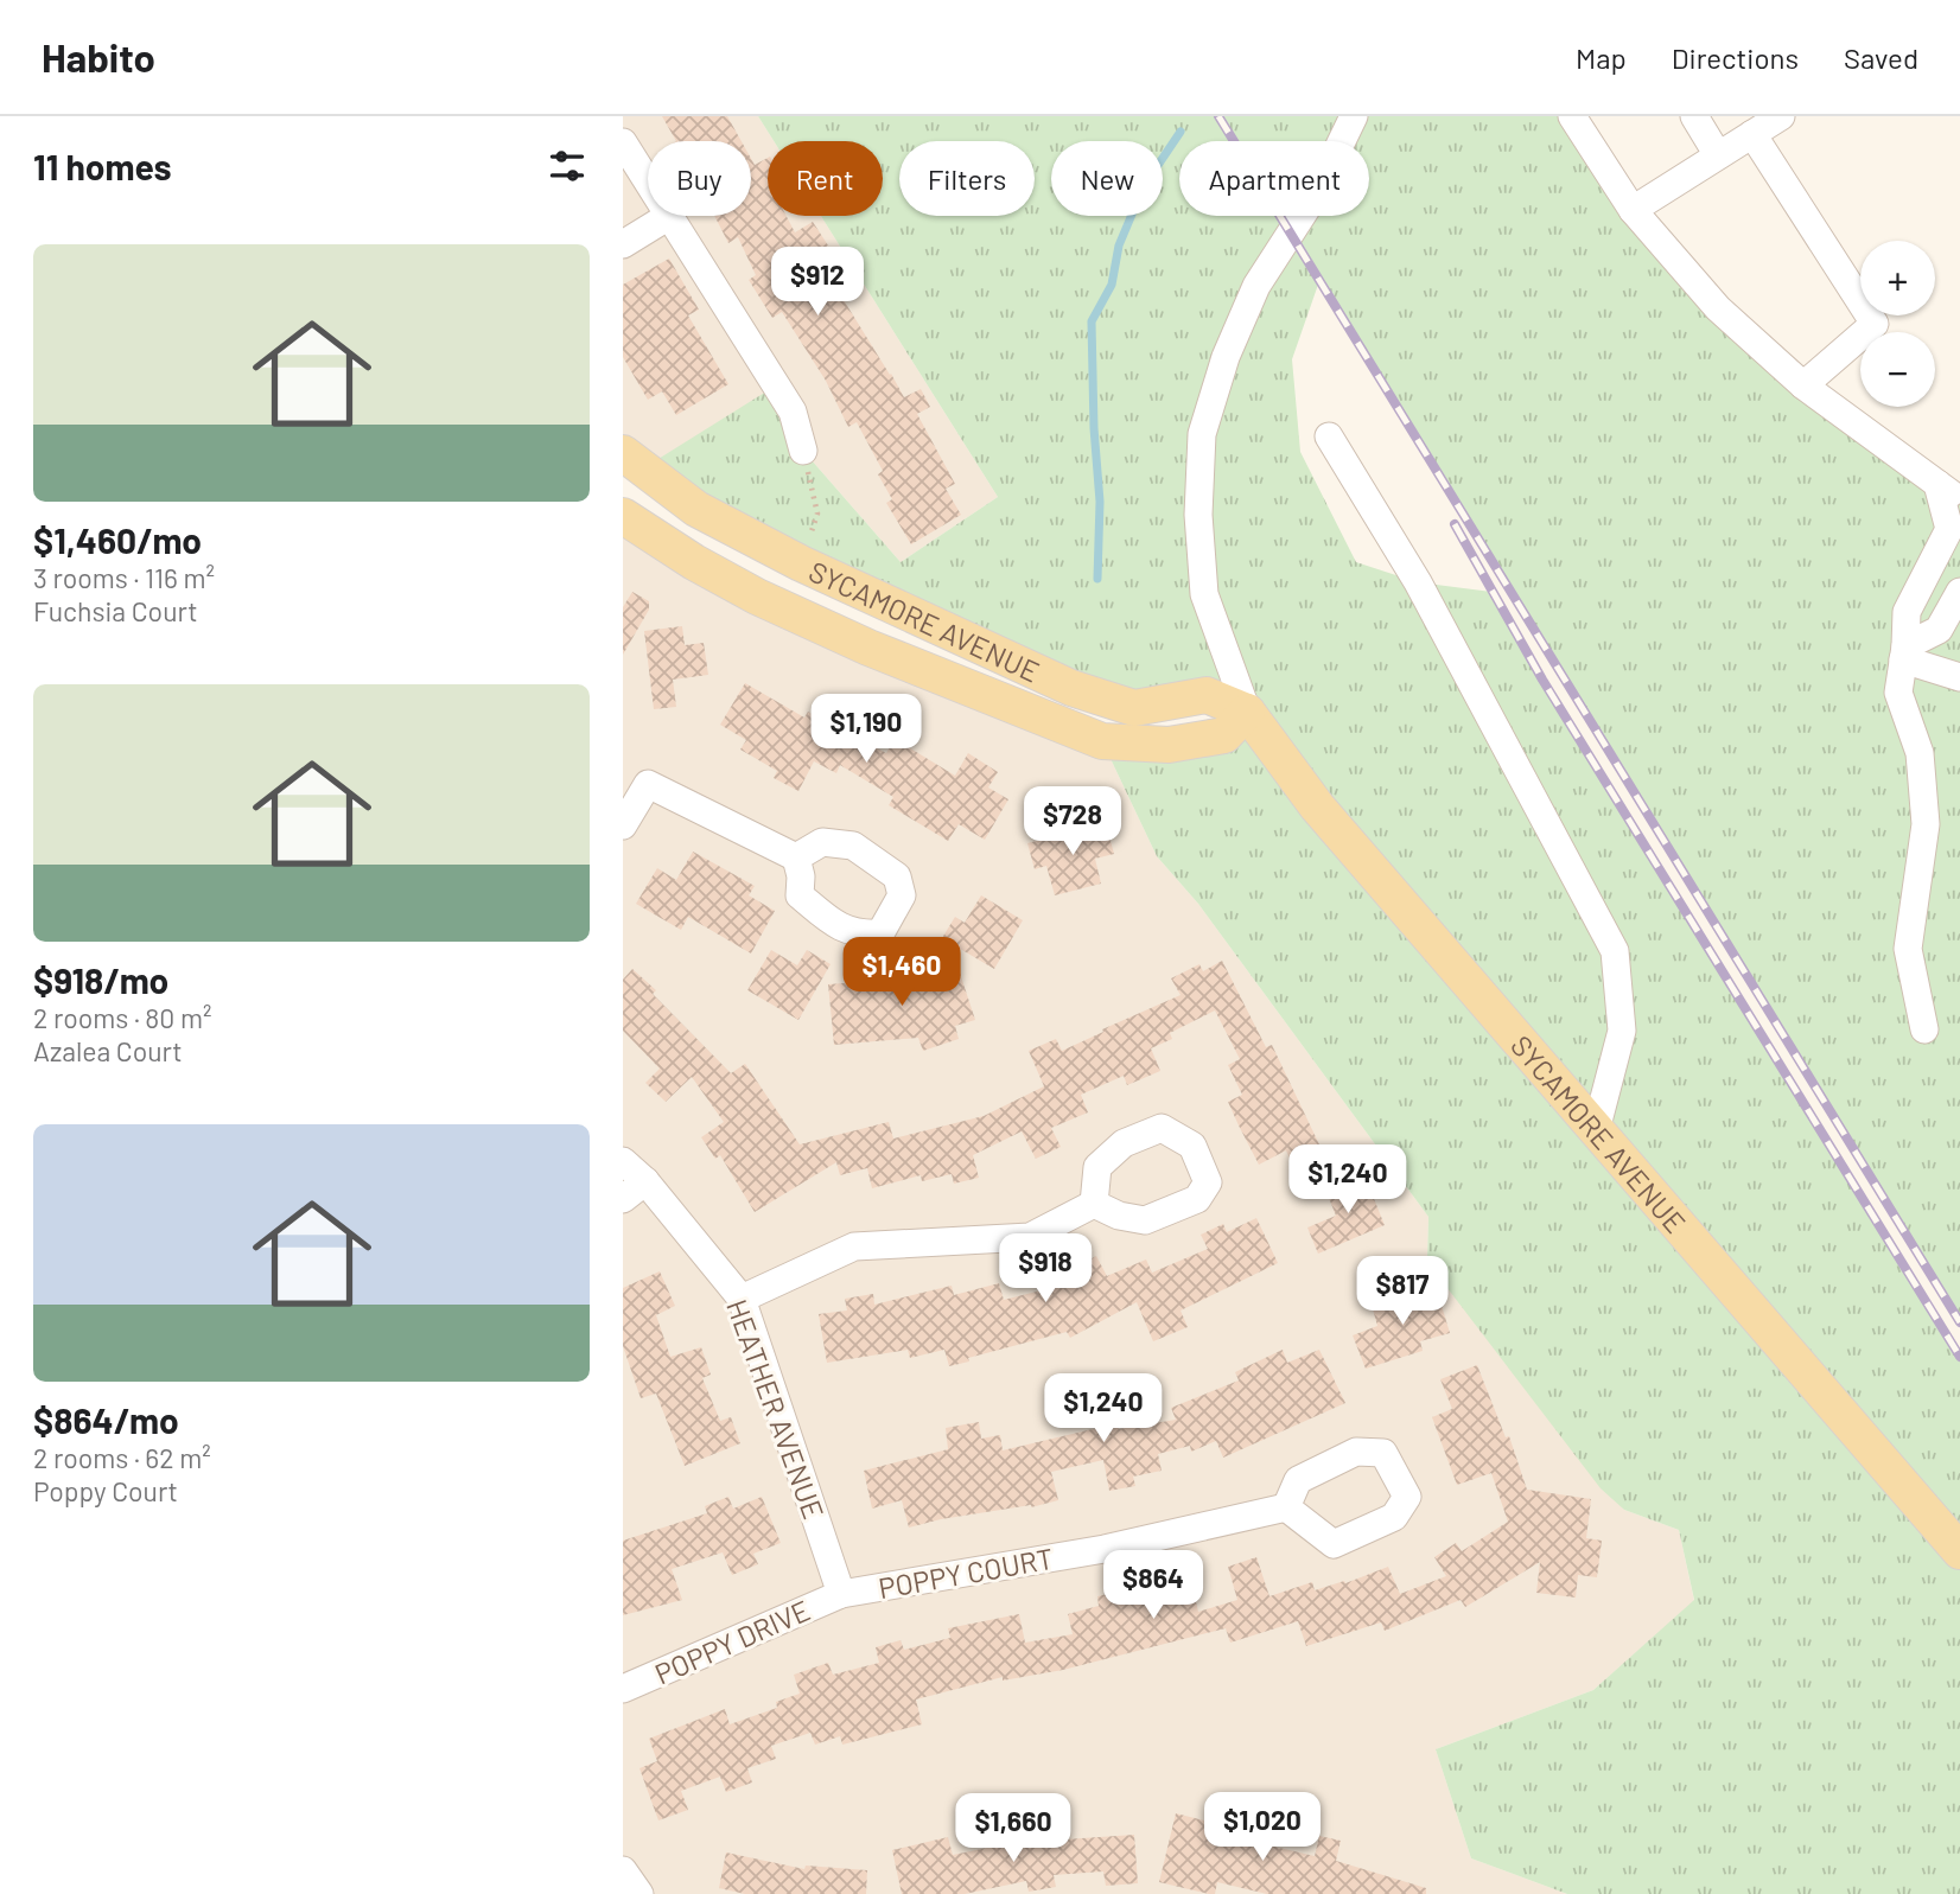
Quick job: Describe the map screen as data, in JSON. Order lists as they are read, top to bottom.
{
  "streets": {
    "main road": ["SYCAMORE AVENUE"],
    "street": ["HEATHER AVENUE", "POPPY COURT", "POPPY DRIVE"]
  },
  "crossings": [
    ["HEATHER AVENUE", "POPPY COURT"],
    ["HEATHER AVENUE", "POPPY DRIVE"],
    ["POPPY COURT", "POPPY DRIVE"]
  ],
  "page": {
    "header": "Habito",
    "nav": ["Map", "Directions", "Saved"],
    "heading": "11 homes",
    "chip": [
      "Buy",
      "Rent",
      "Filters",
      "New",
      "Apartment"
    ],
    "list": [
      {
        "name": "$1,460/mo",
        "note": "3 rooms · 116 m² · Fuchsia Court"
      },
      {
        "name": "$918/mo",
        "note": "2 rooms · 80 m² · Azalea Court"
      },
      {
        "name": "$864/mo",
        "note": "2 rooms · 62 m² · Poppy Court"
      }
    ],
    "map_buttons": ["+", "−"],
    "price": [
      "$912",
      "$1,190",
      "$728",
      "$1,460",
      "$1,240",
      "$918",
      "$817",
      "$1,240",
      "$864",
      "$1,020",
      "$1,660"
    ]
  }
}
